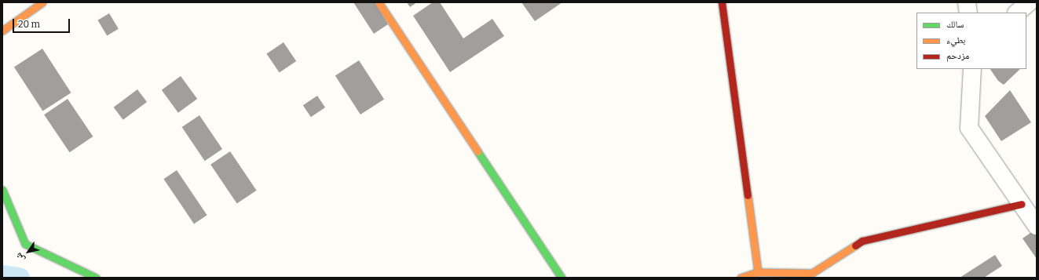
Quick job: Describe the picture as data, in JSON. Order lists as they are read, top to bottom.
{
  "legend": ["سالك", "بطيء", "مزدحم"],
  "scale_bar": "20 m",
  "north": "bottom left"
}
